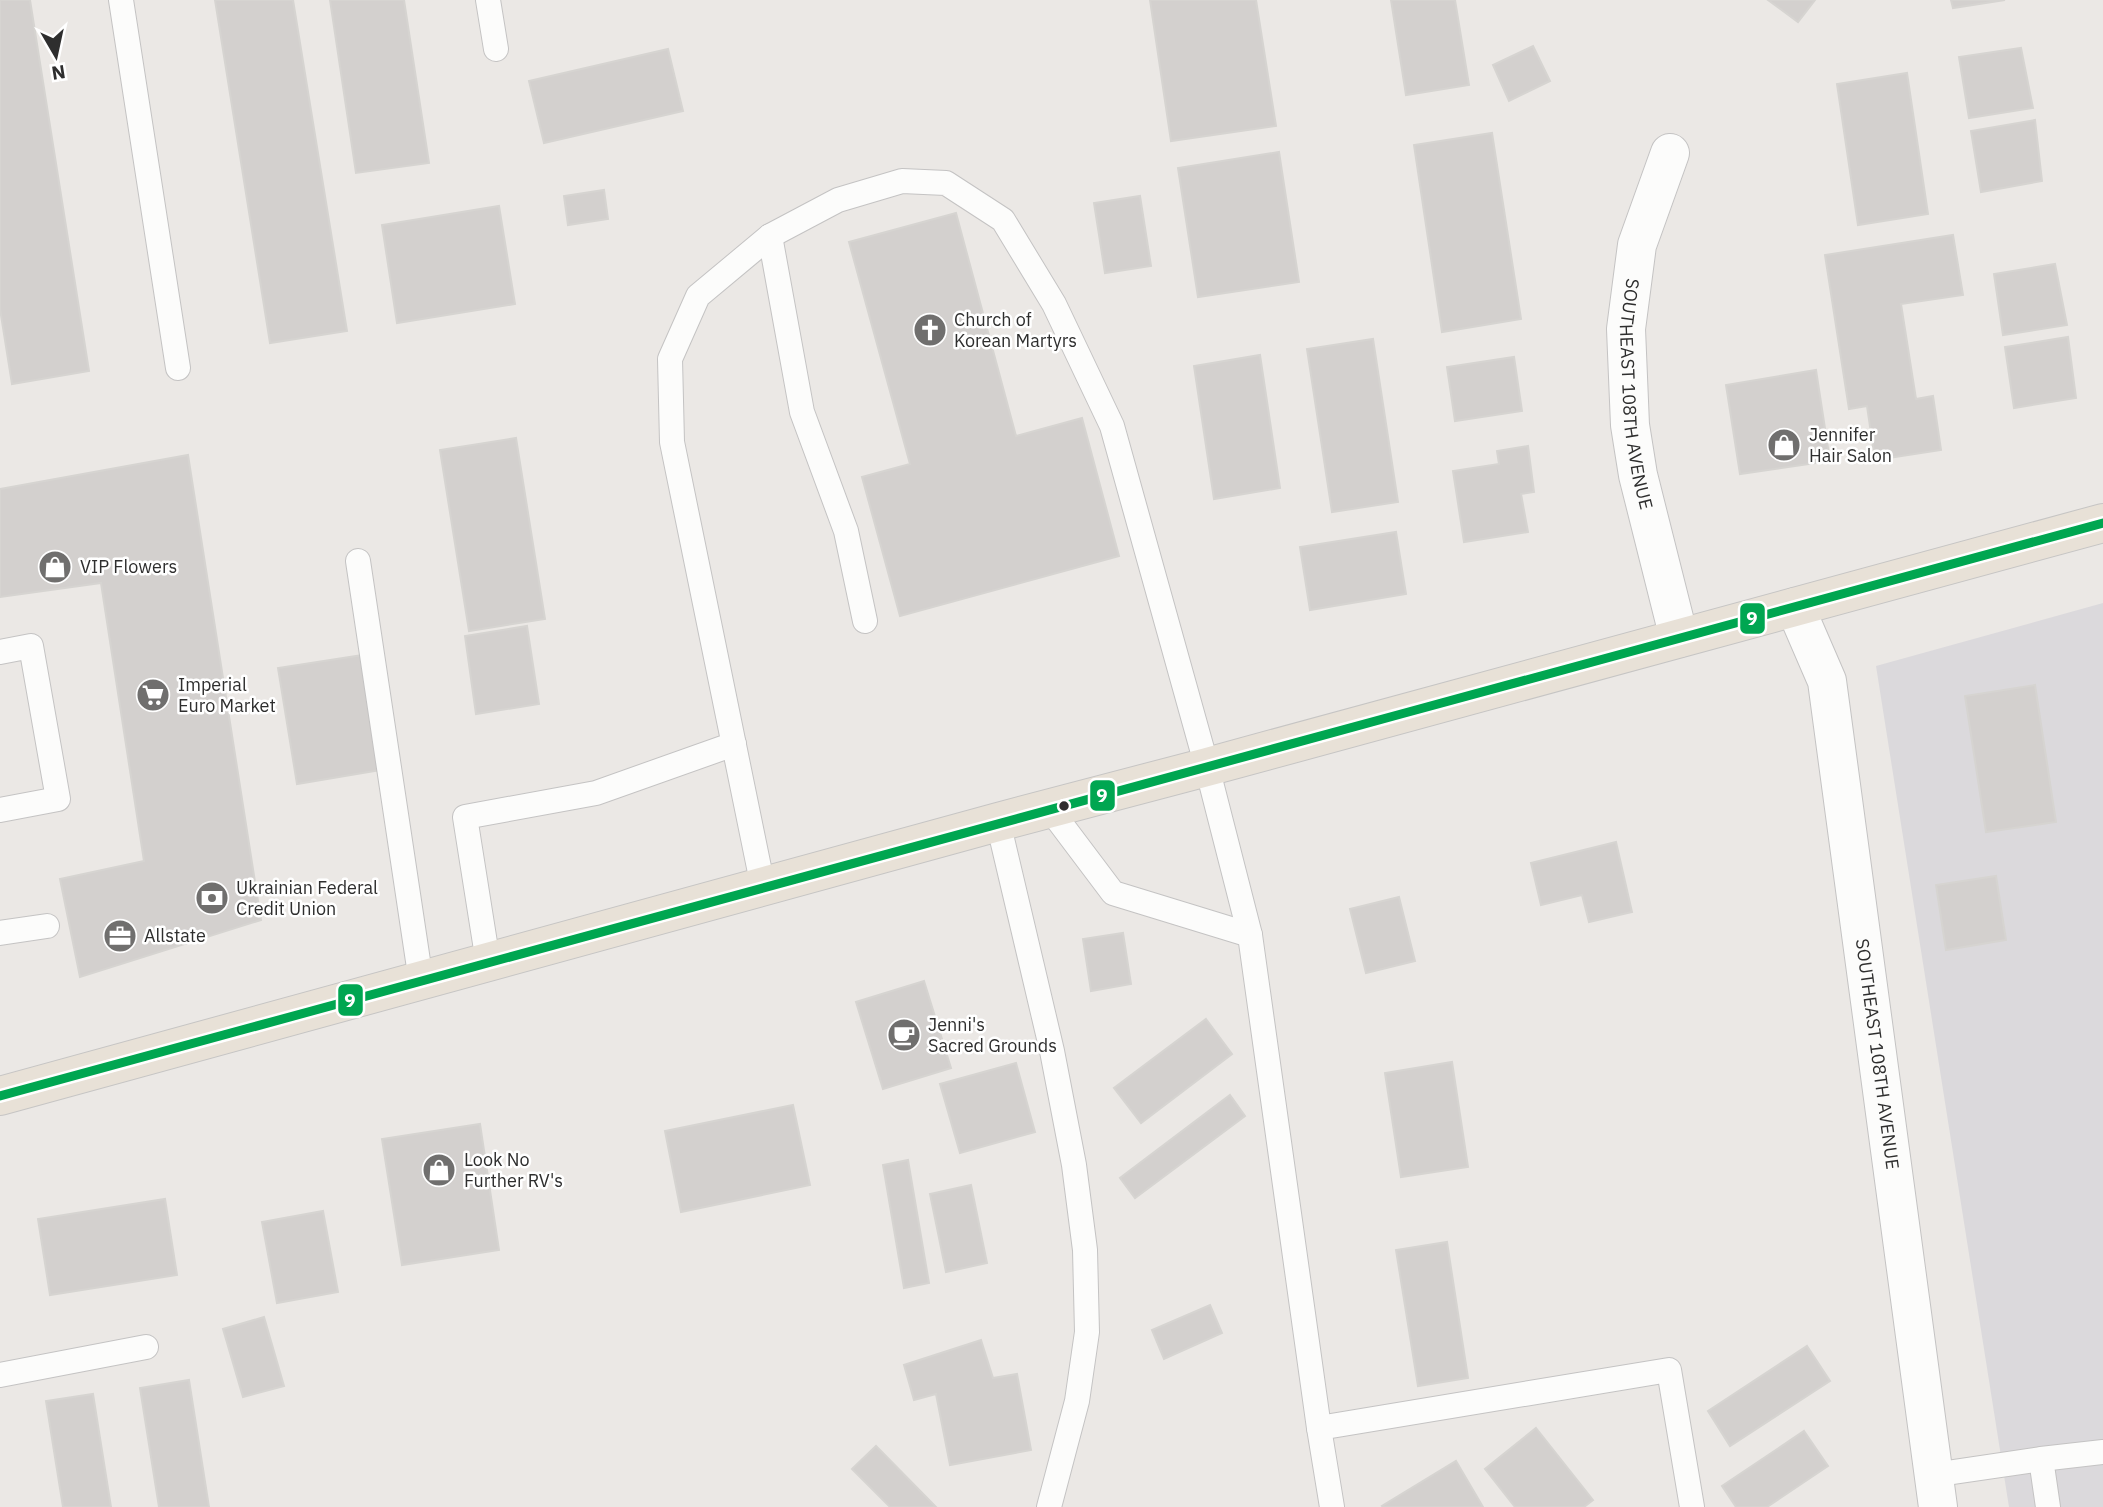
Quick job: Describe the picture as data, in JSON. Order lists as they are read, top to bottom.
{
  "streets": {
    "street": ["SOUTHEAST 108TH AVENUE"]
  },
  "places": {
    "church": ["Church of Korean Martyrs"],
    "shop": ["Jennifer Hair Salon", "VIP Flowers", "Look No Further RV's"],
    "supermarket": ["Imperial Euro Market"],
    "bank": ["Ukrainian Federal Credit Union"],
    "office": ["Allstate"],
    "cafe": ["Jenni's Sacred Grounds"]
  },
  "lines": ["transit line 9"],
  "north": "bottom"
}
